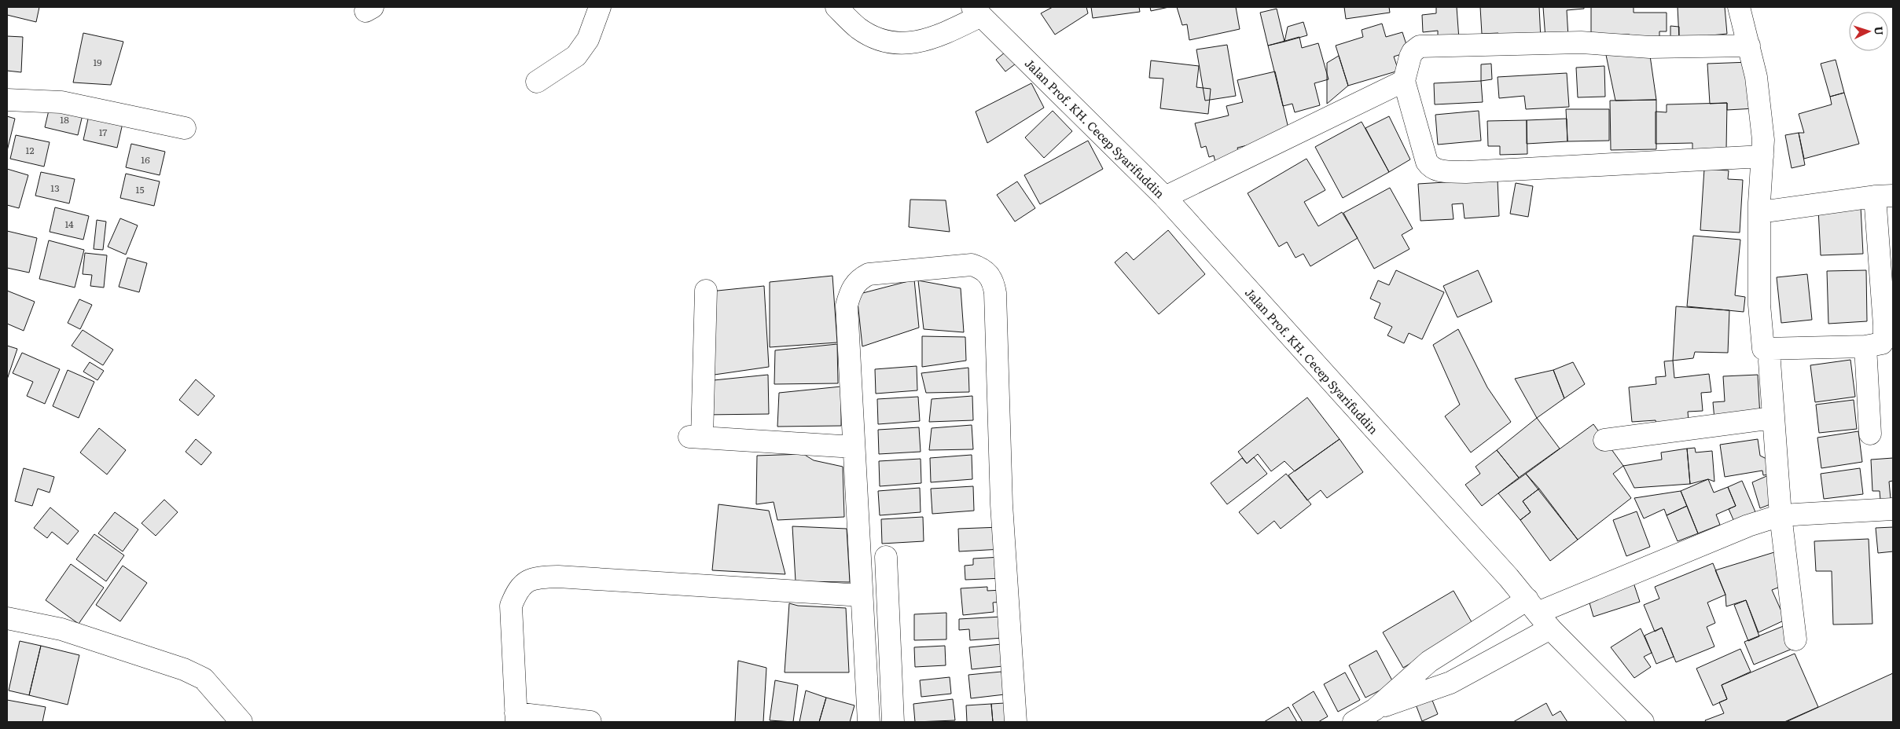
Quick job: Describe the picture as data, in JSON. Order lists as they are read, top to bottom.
{
  "streets": {
    "street": ["Jalan Prof. KH. Cecep Syarifuddin"]
  },
  "house_numbers": [
    "19",
    "18",
    "17",
    "12",
    "16",
    "13",
    "15",
    "14"
  ],
  "north": "right"
}
